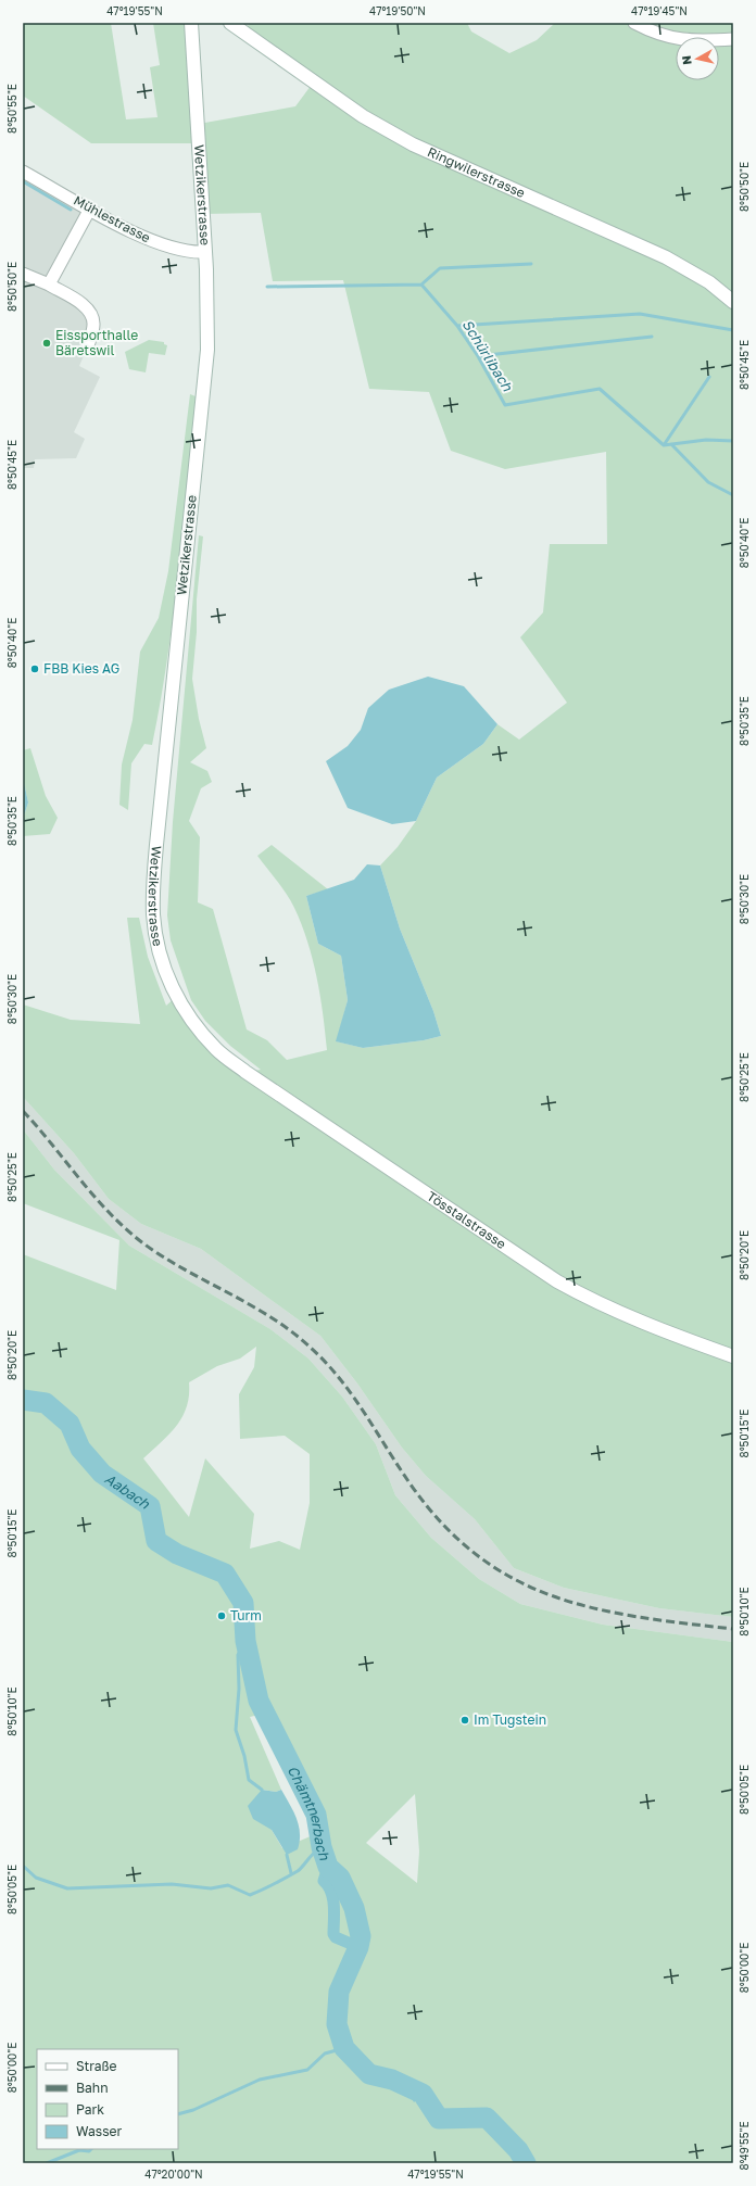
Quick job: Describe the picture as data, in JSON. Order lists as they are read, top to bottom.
{
  "streets": {
    "main road": ["Ringwilerstrasse", "Wetzikerstrasse", "Tösstalstrasse"],
    "street": ["Mühlestrasse"]
  },
  "crossings": [
    ["Wetzikerstrasse", "Mühlestrasse"],
    ["Wetzikerstrasse", "Tösstalstrasse"]
  ],
  "water": ["Schürlibach", "Aabach", "Chämtnerbach"],
  "places": [
    "Eissporthalle Bäretswil",
    "FBB Kies AG",
    "Turm",
    "Im Tugstein"
  ],
  "legend": [
    "Straße",
    "Bahn",
    "Park",
    "Wasser"
  ],
  "north": "left",
  "coordinates": [
    "47°19'55\"N",
    "47°19'50\"N",
    "47°19'45\"N",
    "8°50'55\"E",
    "8°50'50\"E",
    "8°50'45\"E",
    "8°50'40\"E",
    "8°50'35\"E",
    "8°50'30\"E",
    "8°50'25\"E",
    "8°50'20\"E",
    "8°50'15\"E",
    "8°50'10\"E",
    "8°50'05\"E",
    "8°50'00\"E",
    "8°49'55\"E",
    "47°20'00\"N"
  ]
}
